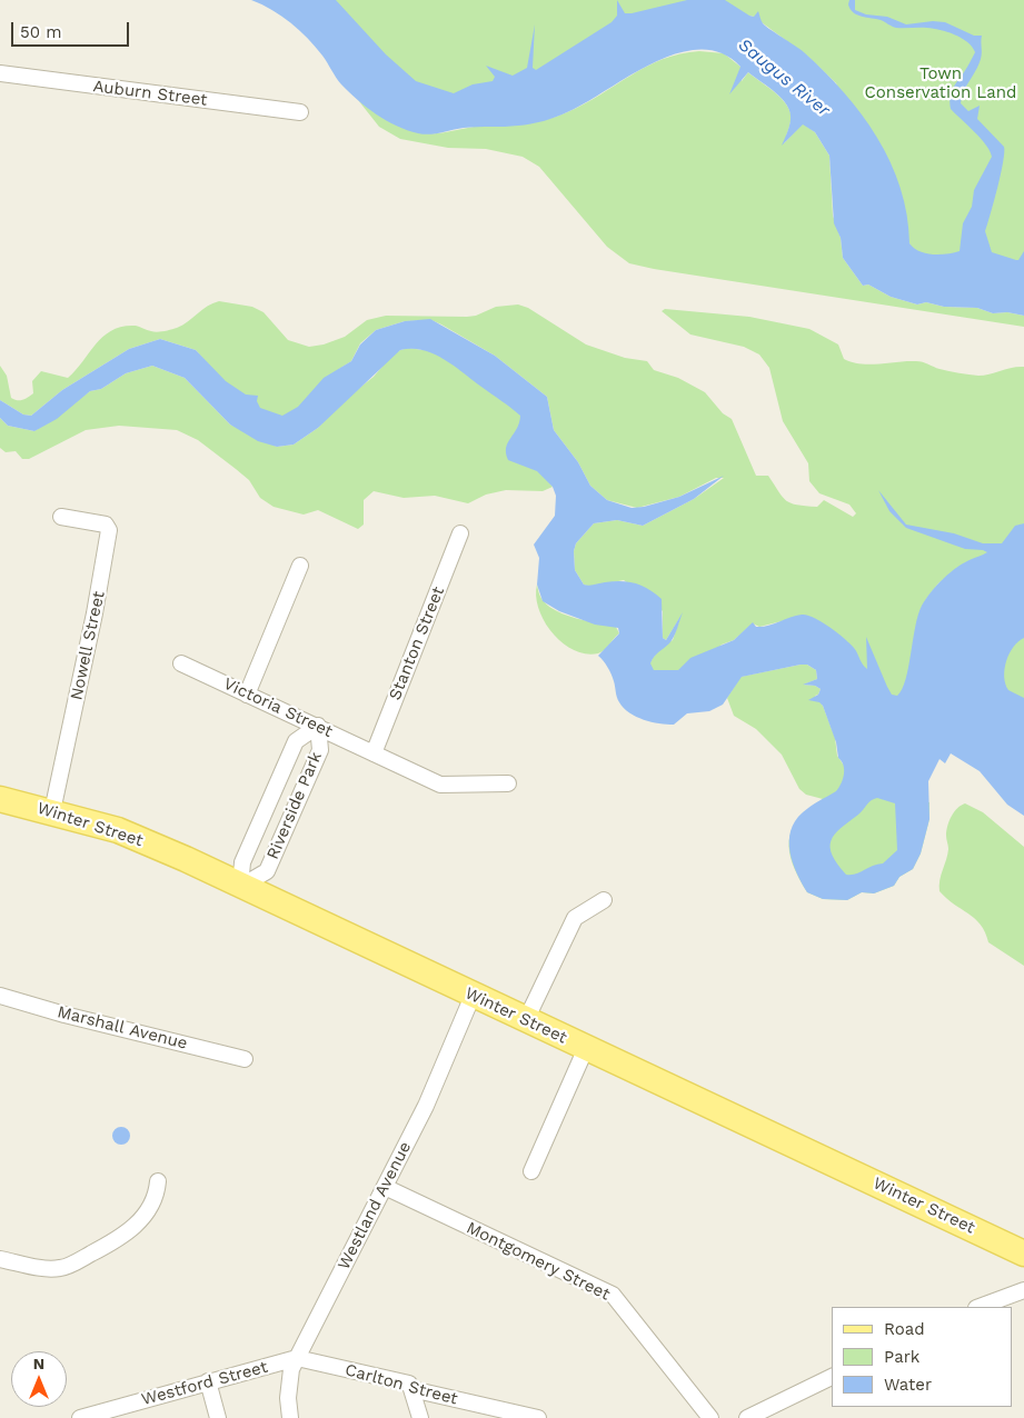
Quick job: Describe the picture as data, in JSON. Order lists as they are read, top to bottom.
{
  "streets": {
    "main road": ["Winter Street"],
    "street": [
      "Auburn Street",
      "Stanton Street",
      "Nowell Street",
      "Victoria Street",
      "Riverside Park",
      "Marshall Avenue",
      "Westland Avenue",
      "Montgomery Street",
      "Westford Street",
      "Carlton Street"
    ]
  },
  "crossings": [
    ["Stanton Street", "Victoria Street"],
    ["Nowell Street", "Winter Street"],
    ["Victoria Street", "Riverside Park"],
    ["Riverside Park", "Winter Street"],
    ["Winter Street", "Westland Avenue"],
    ["Westland Avenue", "Montgomery Street"],
    ["Westland Avenue", "Westford Street"],
    ["Westland Avenue", "Carlton Street"],
    ["Westford Street", "Carlton Street"]
  ],
  "water": ["Saugus River"],
  "parks": ["Town Conservation Land"],
  "legend": ["Road", "Park", "Water"],
  "scale_bar": "50 m",
  "north": "top"
}
